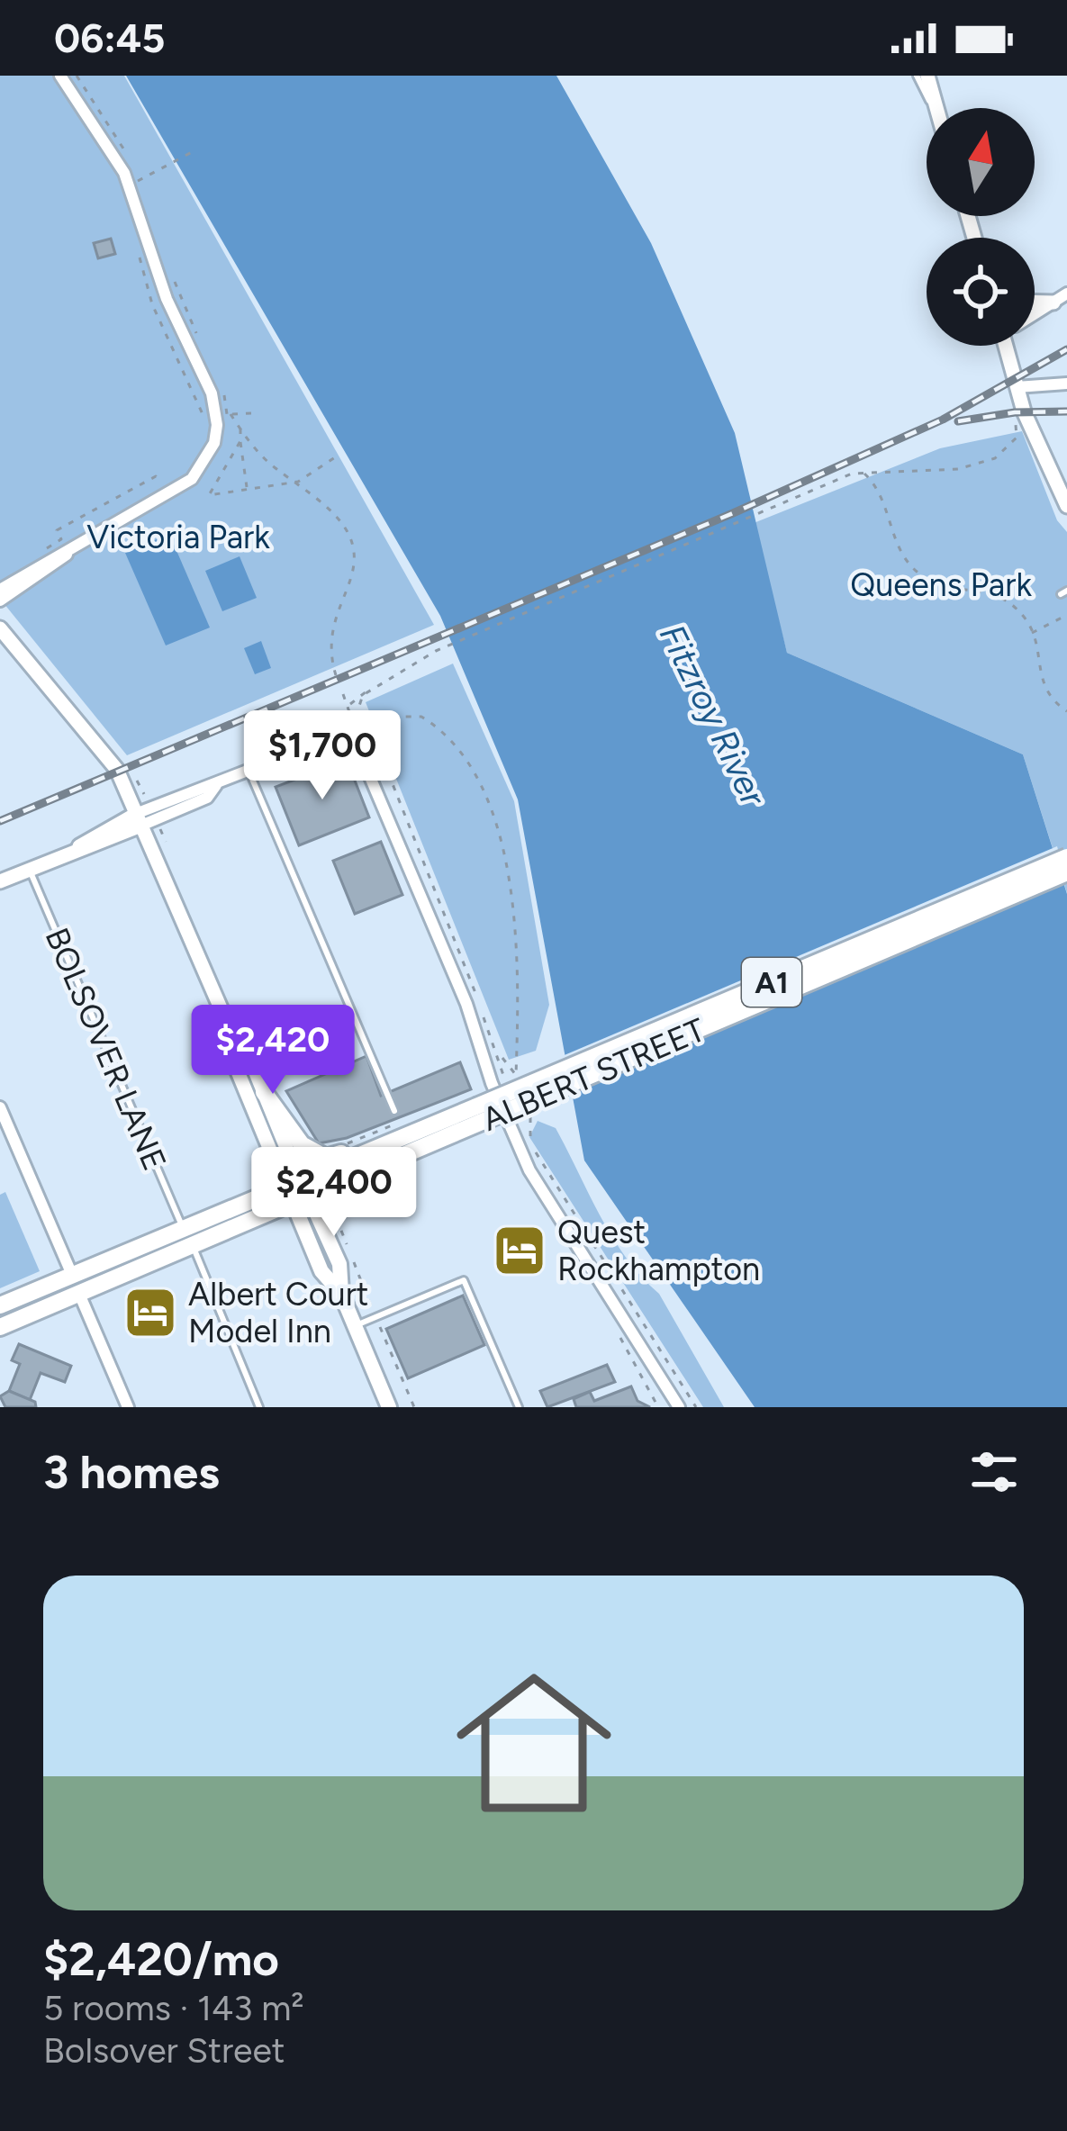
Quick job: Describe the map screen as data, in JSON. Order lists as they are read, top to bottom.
{
  "streets": {
    "highway": ["A1", "ALBERT STREET"],
    "lane": ["BOLSOVER LANE"]
  },
  "crossings": [
    ["BOLSOVER LANE", "ALBERT STREET"]
  ],
  "water": ["Fitzroy River"],
  "parks": ["Victoria Park", "Queens Park"],
  "places": {
    "hotel": ["Quest Rockhampton", "Albert Court Model Inn"]
  },
  "north": "top",
  "page": {
    "status": "06:45",
    "price": ["$1,700", "$2,420", "$2,400"],
    "heading": "3 homes",
    "list": [
      {
        "name": "$2,420/mo",
        "note": "5 rooms · 143 m² · Bolsover Street"
      }
    ]
  }
}
